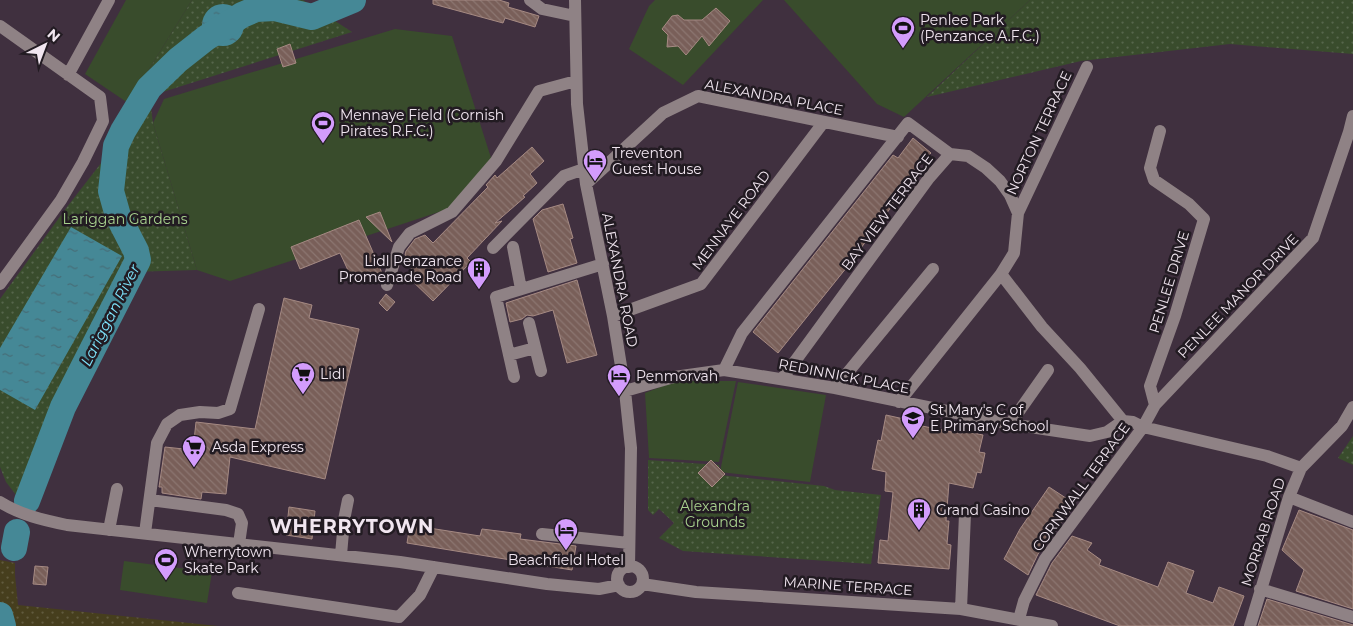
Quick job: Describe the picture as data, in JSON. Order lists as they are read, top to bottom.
{
  "streets": {
    "street": [
      "ALEXANDRA PLACE",
      "NORTON TERRACE",
      "BAY VIEW TERRACE",
      "MENNAYE ROAD",
      "ALEXANDRA ROAD",
      "PENLEE DRIVE",
      "PENLEE MANOR DRIVE",
      "REDINNICK PLACE",
      "CORNWALL TERRACE",
      "MORRAB ROAD",
      "MARINE TERRACE"
    ]
  },
  "crossings": [
    ["ALEXANDRA PLACE", "MENNAYE ROAD"],
    ["ALEXANDRA PLACE", "ALEXANDRA ROAD"],
    ["NORTON TERRACE", "BAY VIEW TERRACE"],
    ["BAY VIEW TERRACE", "REDINNICK PLACE"],
    ["MENNAYE ROAD", "ALEXANDRA ROAD"],
    ["ALEXANDRA ROAD", "REDINNICK PLACE"],
    ["ALEXANDRA ROAD", "MARINE TERRACE"],
    ["PENLEE DRIVE", "PENLEE MANOR DRIVE"],
    ["PENLEE MANOR DRIVE", "CORNWALL TERRACE"],
    ["CORNWALL TERRACE", "MARINE TERRACE"]
  ],
  "districts": ["WHERRYTOWN"],
  "water": ["Lariggan River"],
  "parks": ["Lariggan Gardens", "Alexandra Grounds"],
  "places": {
    "sports": ["Penlee Park (Penzance A.F.C.)", "Mennaye Field (Cornish Pirates R.F.C.)", "Wherrytown Skate Park"],
    "hotel": ["Treventon Guest House", "Penmorvah", "Beachfield Hotel"],
    "building": ["Lidl Penzance Promenade Road", "Grand Casino"],
    "supermarket": ["Lidl", "Asda Express"],
    "school or university": ["St Mary's C of E Primary School"]
  },
  "north": "top right"
}
